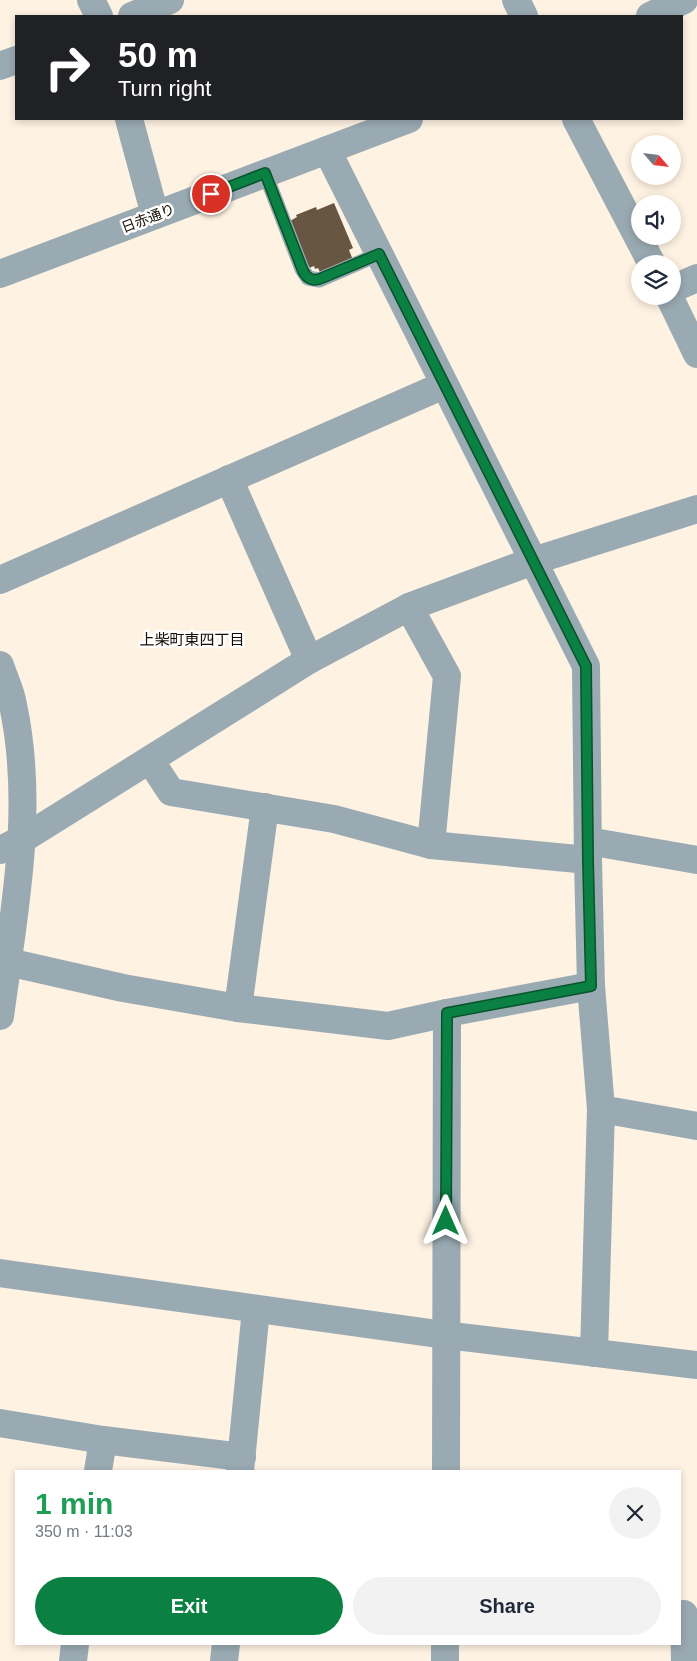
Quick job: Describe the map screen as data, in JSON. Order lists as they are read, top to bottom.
{
  "streets": {
    "street": ["日赤通り"]
  },
  "districts": ["上柴町東四丁目"],
  "north": "bottom right",
  "page": {
    "turn": ["50 m", "Turn right"],
    "heading": ["1 min", "350 m · 11:03"],
    "buttons": ["Exit", "Share"]
  }
}
